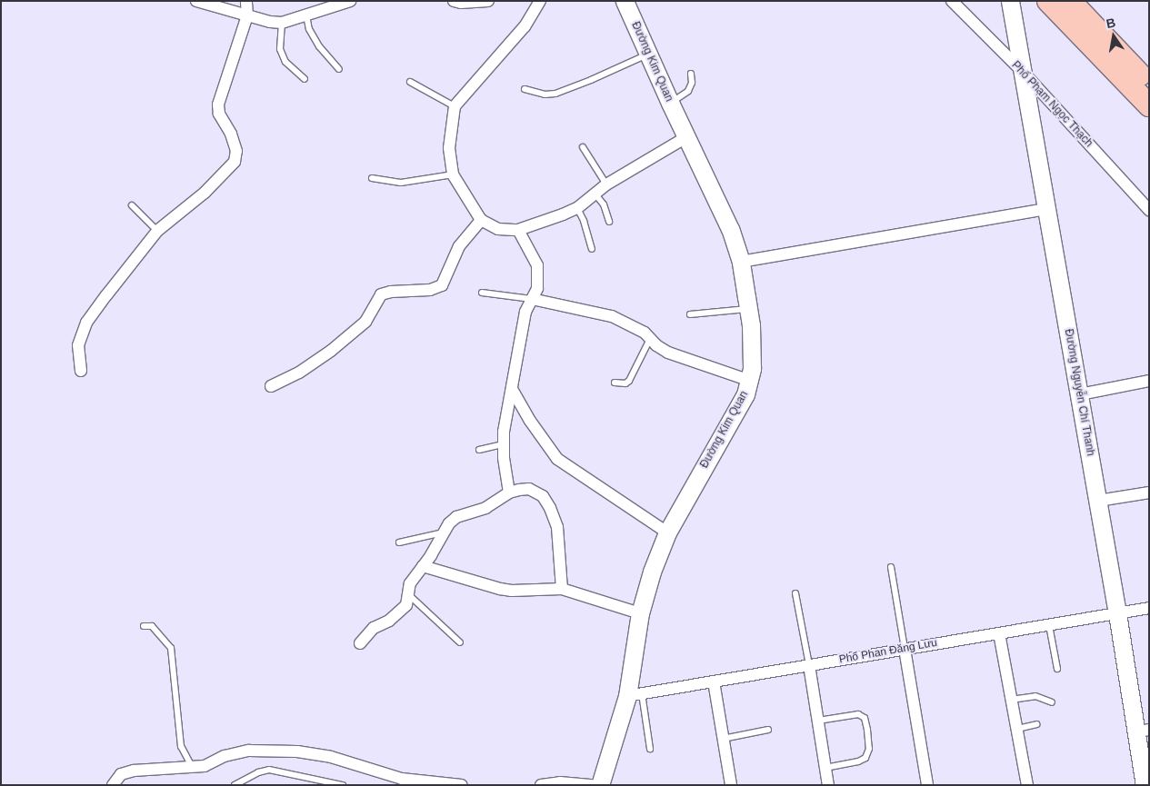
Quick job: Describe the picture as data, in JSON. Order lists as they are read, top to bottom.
{
  "streets": {
    "main road": ["Đường Kim Quan", "Đường Nguyễn Chí Thanh"],
    "street": ["Phố Phạm Ngọc Thạch", "Phố Phan Đăng Lưu"]
  },
  "crossings": [
    ["Đường Kim Quan", "Phố Phan Đăng Lưu"],
    ["Phố Phạm Ngọc Thạch", "Đường Nguyễn Chí Thanh"],
    ["Đường Nguyễn Chí Thanh", "Phố Phan Đăng Lưu"]
  ],
  "north": "top"
}
